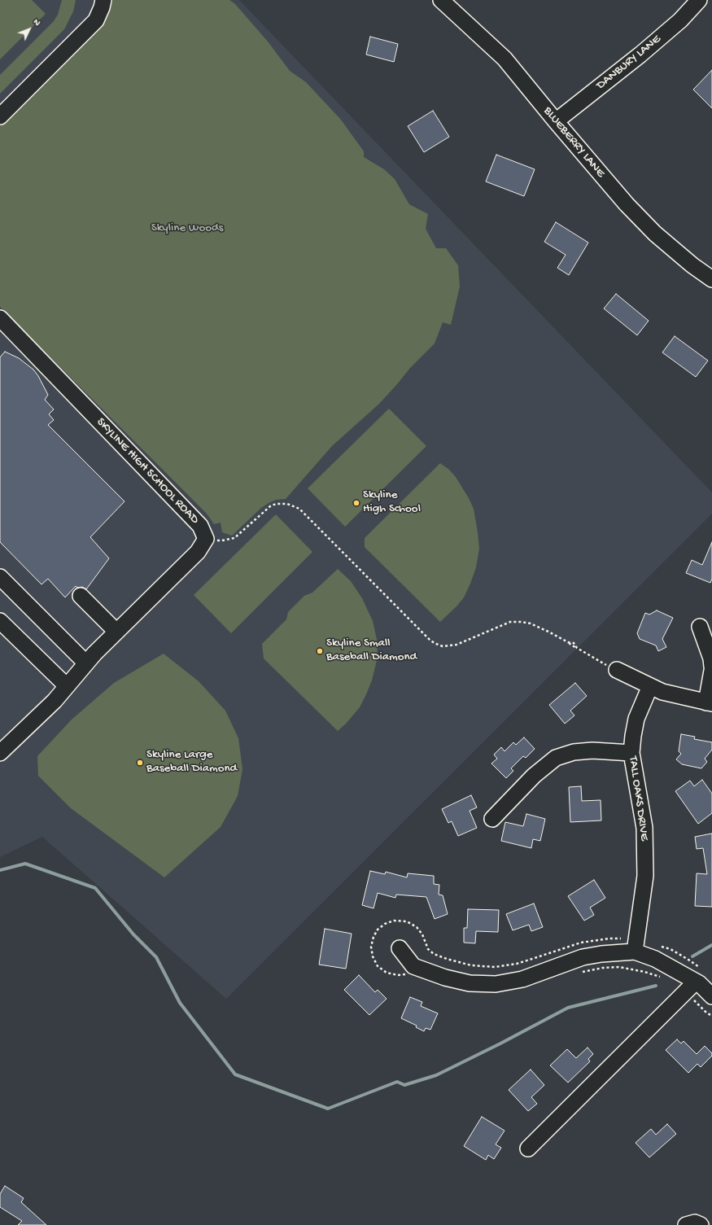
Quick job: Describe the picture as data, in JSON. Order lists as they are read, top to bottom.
{
  "streets": {
    "street": [
      "DANBURY LANE",
      "BLUEBERRY LANE",
      "SKYLINE HIGH SCHOOL ROAD",
      "TALL OAKS DRIVE"
    ]
  },
  "crossings": [
    ["DANBURY LANE", "BLUEBERRY LANE"]
  ],
  "parks": ["Skyline Woods"],
  "places": ["Skyline High School", "Skyline Small Baseball Diamond", "Skyline Large Baseball Diamond"],
  "north": "top right"
}
